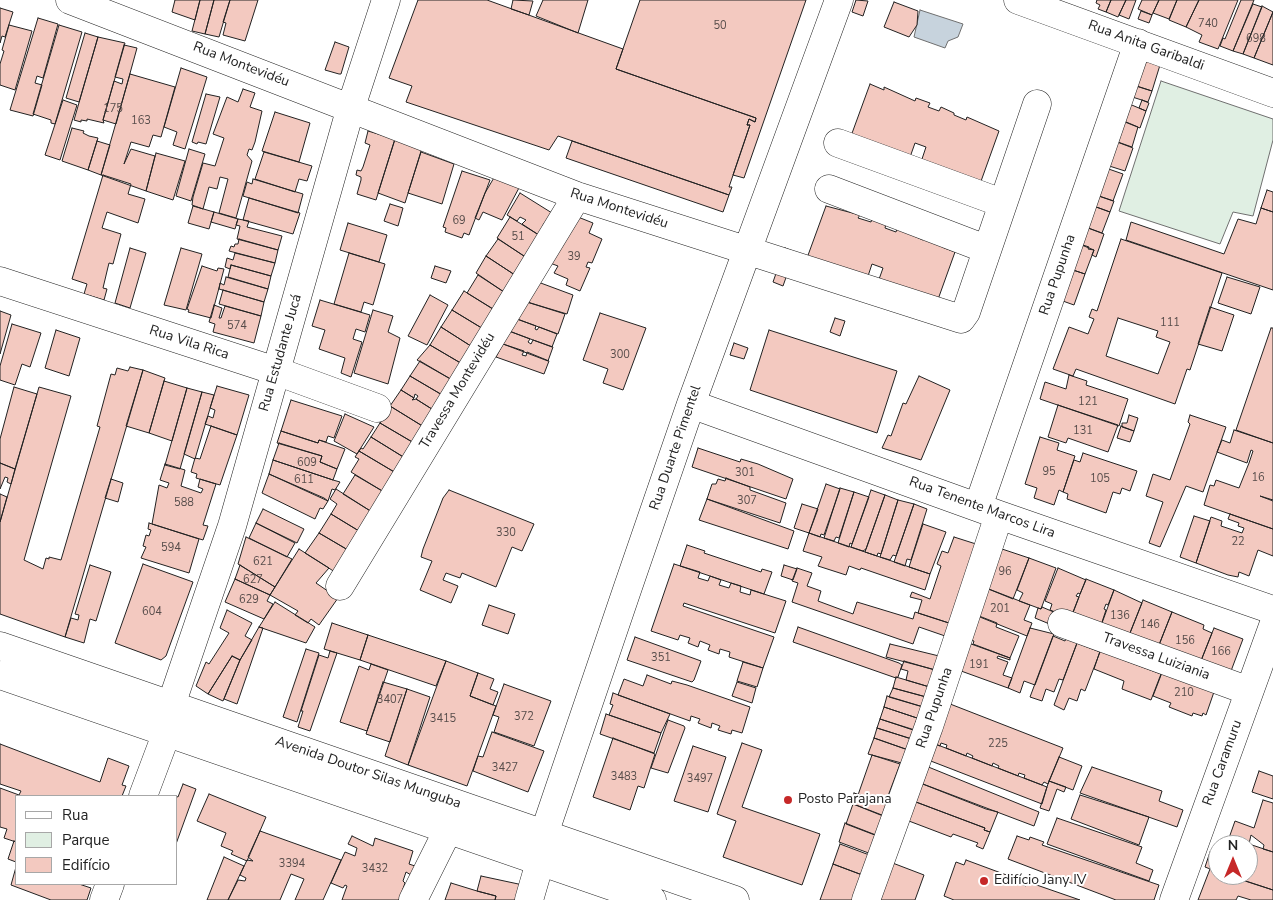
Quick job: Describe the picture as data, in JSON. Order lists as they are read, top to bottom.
{
  "streets": {
    "street": [
      "Rua Anita Garibaldi",
      "Rua Montevidéu",
      "Rua Pupunha",
      "Rua Vila Rica",
      "Rua Estudante Jucá",
      "Travessa Montevidéu",
      "Rua Duarte Pimentel",
      "Rua Tenente Marcos Lira",
      "Travessa Luiziania",
      "Rua Caramuru",
      "Avenida Doutor Silas Munguba"
    ]
  },
  "crossings": [
    ["Rua Anita Garibaldi", "Rua Pupunha"],
    ["Rua Montevidéu", "Rua Estudante Jucá"],
    ["Rua Montevidéu", "Travessa Montevidéu"],
    ["Rua Montevidéu", "Rua Duarte Pimentel"],
    ["Rua Pupunha", "Rua Tenente Marcos Lira"],
    ["Rua Vila Rica", "Rua Estudante Jucá"],
    ["Rua Estudante Jucá", "Avenida Doutor Silas Munguba"],
    ["Rua Duarte Pimentel", "Rua Tenente Marcos Lira"],
    ["Rua Duarte Pimentel", "Avenida Doutor Silas Munguba"],
    ["Travessa Luiziania", "Rua Caramuru"]
  ],
  "places": ["Posto Parajana", "Edifício Jany IV"],
  "house_numbers": [
    "740",
    "50",
    "698",
    "175",
    "163",
    "69",
    "51",
    "39",
    "111",
    "574",
    "300",
    "121",
    "131",
    "609",
    "95",
    "301",
    "16",
    "105",
    "611",
    "307",
    "588",
    "330",
    "22",
    "594",
    "621",
    "96",
    "627",
    "629",
    "201",
    "604",
    "136",
    "146",
    "156",
    "166",
    "351",
    "191",
    "210",
    "3407",
    "372",
    "3415",
    "225",
    "3427",
    "3483",
    "3497",
    "3394",
    "3432"
  ],
  "legend": ["Rua", "Parque", "Edifício"],
  "north": "top"
}
